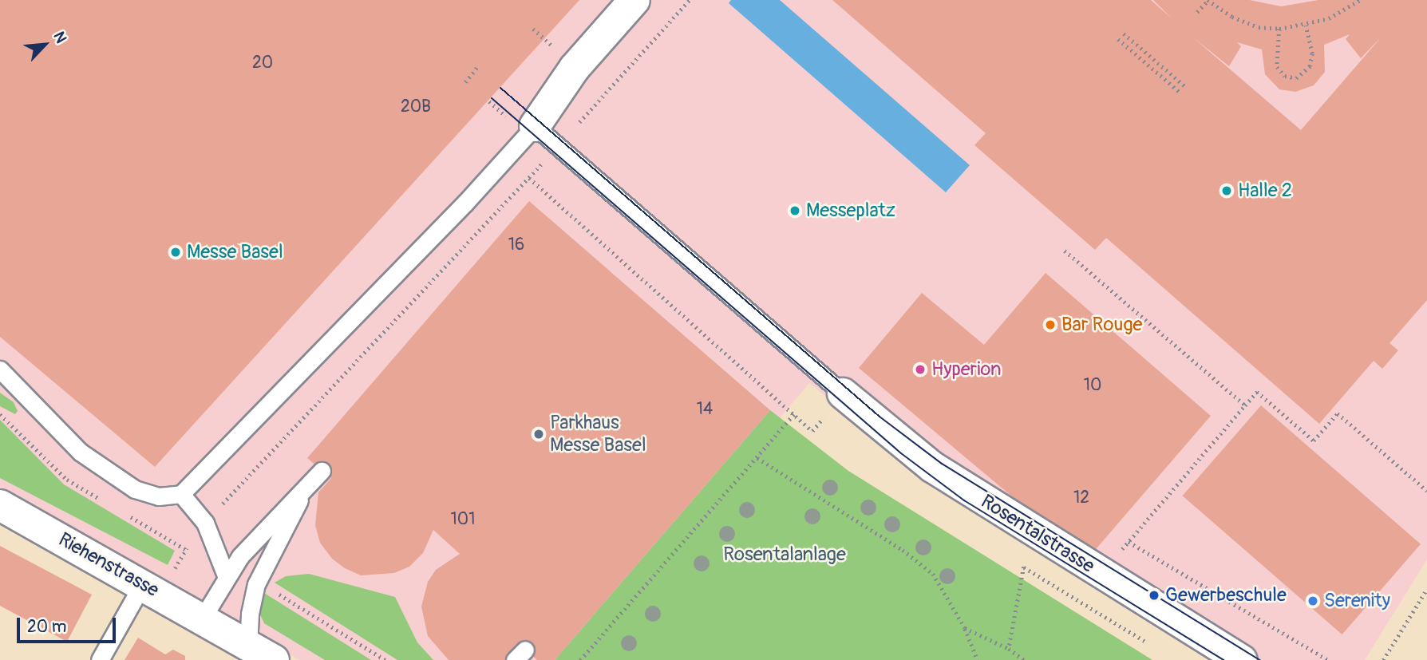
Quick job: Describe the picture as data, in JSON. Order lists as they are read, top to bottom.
{
  "streets": {
    "street": ["Rosentalstrasse", "Riehenstrasse"]
  },
  "parks": ["Rosentalanlage"],
  "places": [
    "Halle 2",
    "Messeplatz",
    "Messe Basel",
    "Bar Rouge",
    "Hyperion",
    "Parkhaus Messe Basel",
    "Gewerbeschule",
    "Serenity"
  ],
  "house_numbers": [
    "20",
    "20B",
    "16",
    "10",
    "14",
    "12",
    "101"
  ],
  "scale_bar": "20 m",
  "north": "top right"
}
